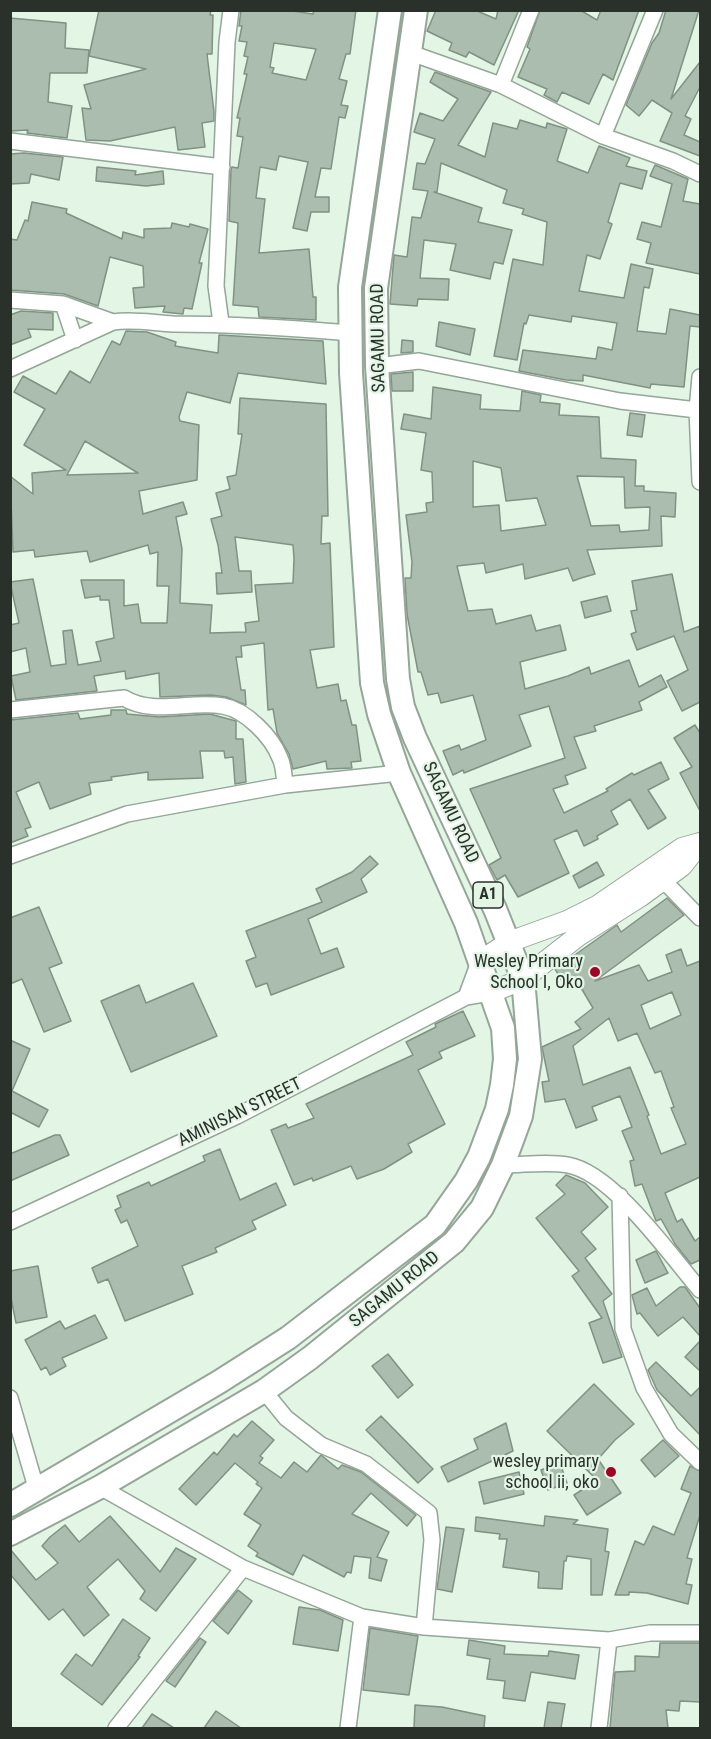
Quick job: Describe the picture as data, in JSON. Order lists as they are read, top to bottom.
{
  "streets": {
    "highway": ["SAGAMU ROAD", "A1"],
    "street": ["AMINISAN STREET"]
  },
  "crossings": [
    ["SAGAMU ROAD", "AMINISAN STREET"]
  ],
  "places": ["Wesley Primary School I, Oko", "wesley primary school ii, oko"]
}
